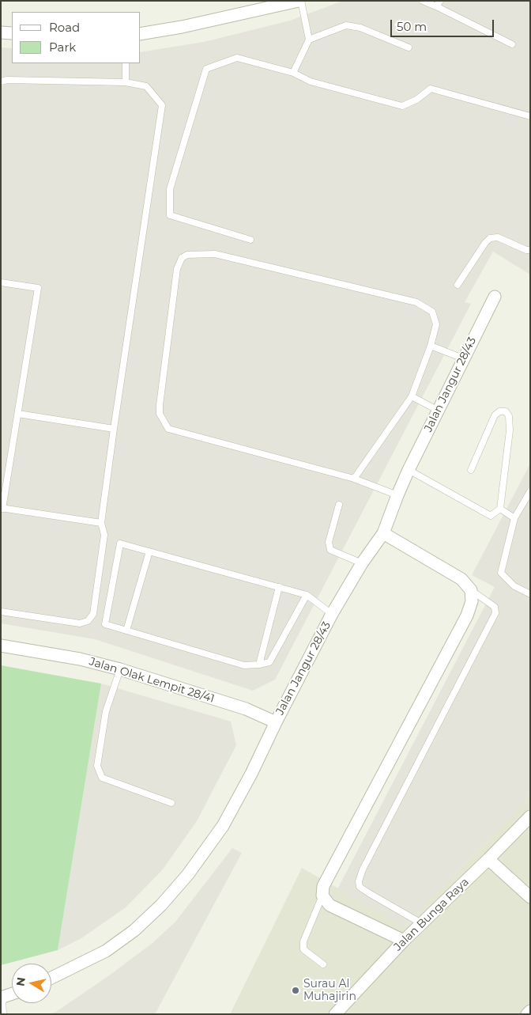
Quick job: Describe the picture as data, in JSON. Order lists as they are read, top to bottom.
{
  "streets": {
    "street": ["Jalan Jangur 28/43", "Jalan Olak Lempit 28/41", "Jalan Bunga Raya"]
  },
  "crossings": [
    ["Jalan Jangur 28/43", "Jalan Olak Lempit 28/41"]
  ],
  "places": ["Surau Al Muhajirin"],
  "legend": ["Road", "Park"],
  "scale_bar": "50 m",
  "north": "left"
}
